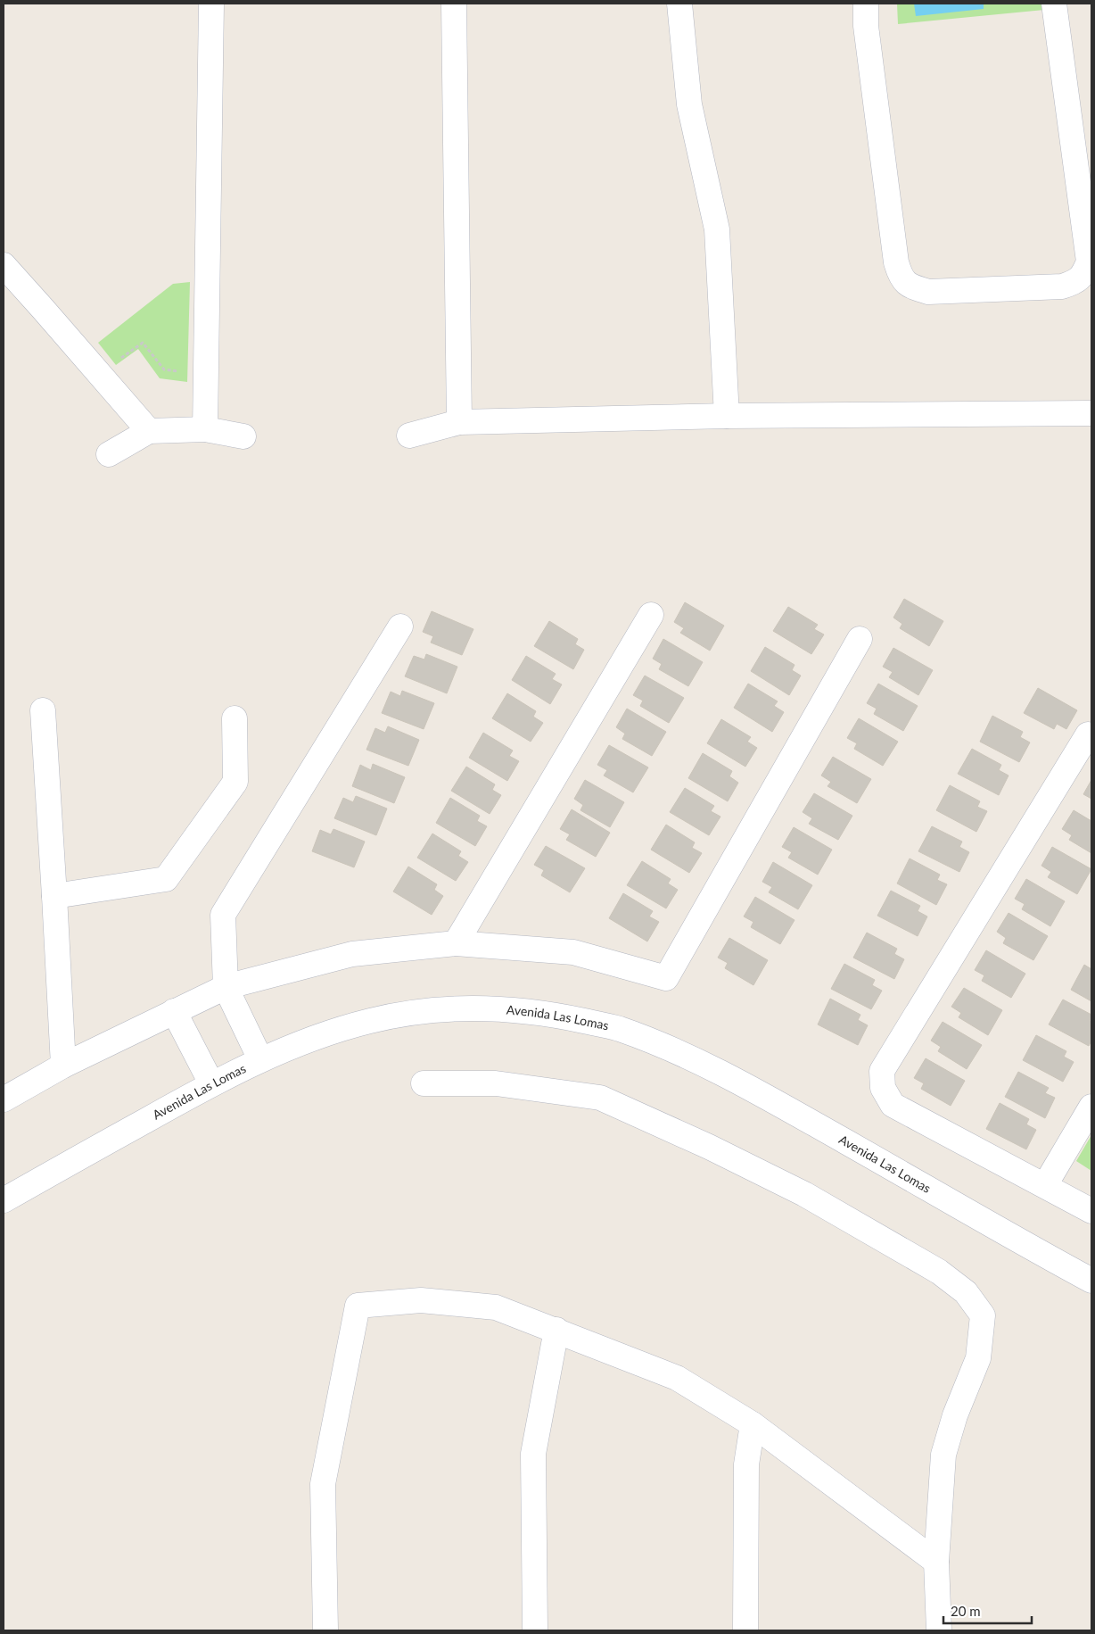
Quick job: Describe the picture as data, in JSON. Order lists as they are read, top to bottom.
{
  "streets": {
    "street": ["Avenida Las Lomas"]
  },
  "scale_bar": "20 m"
}
